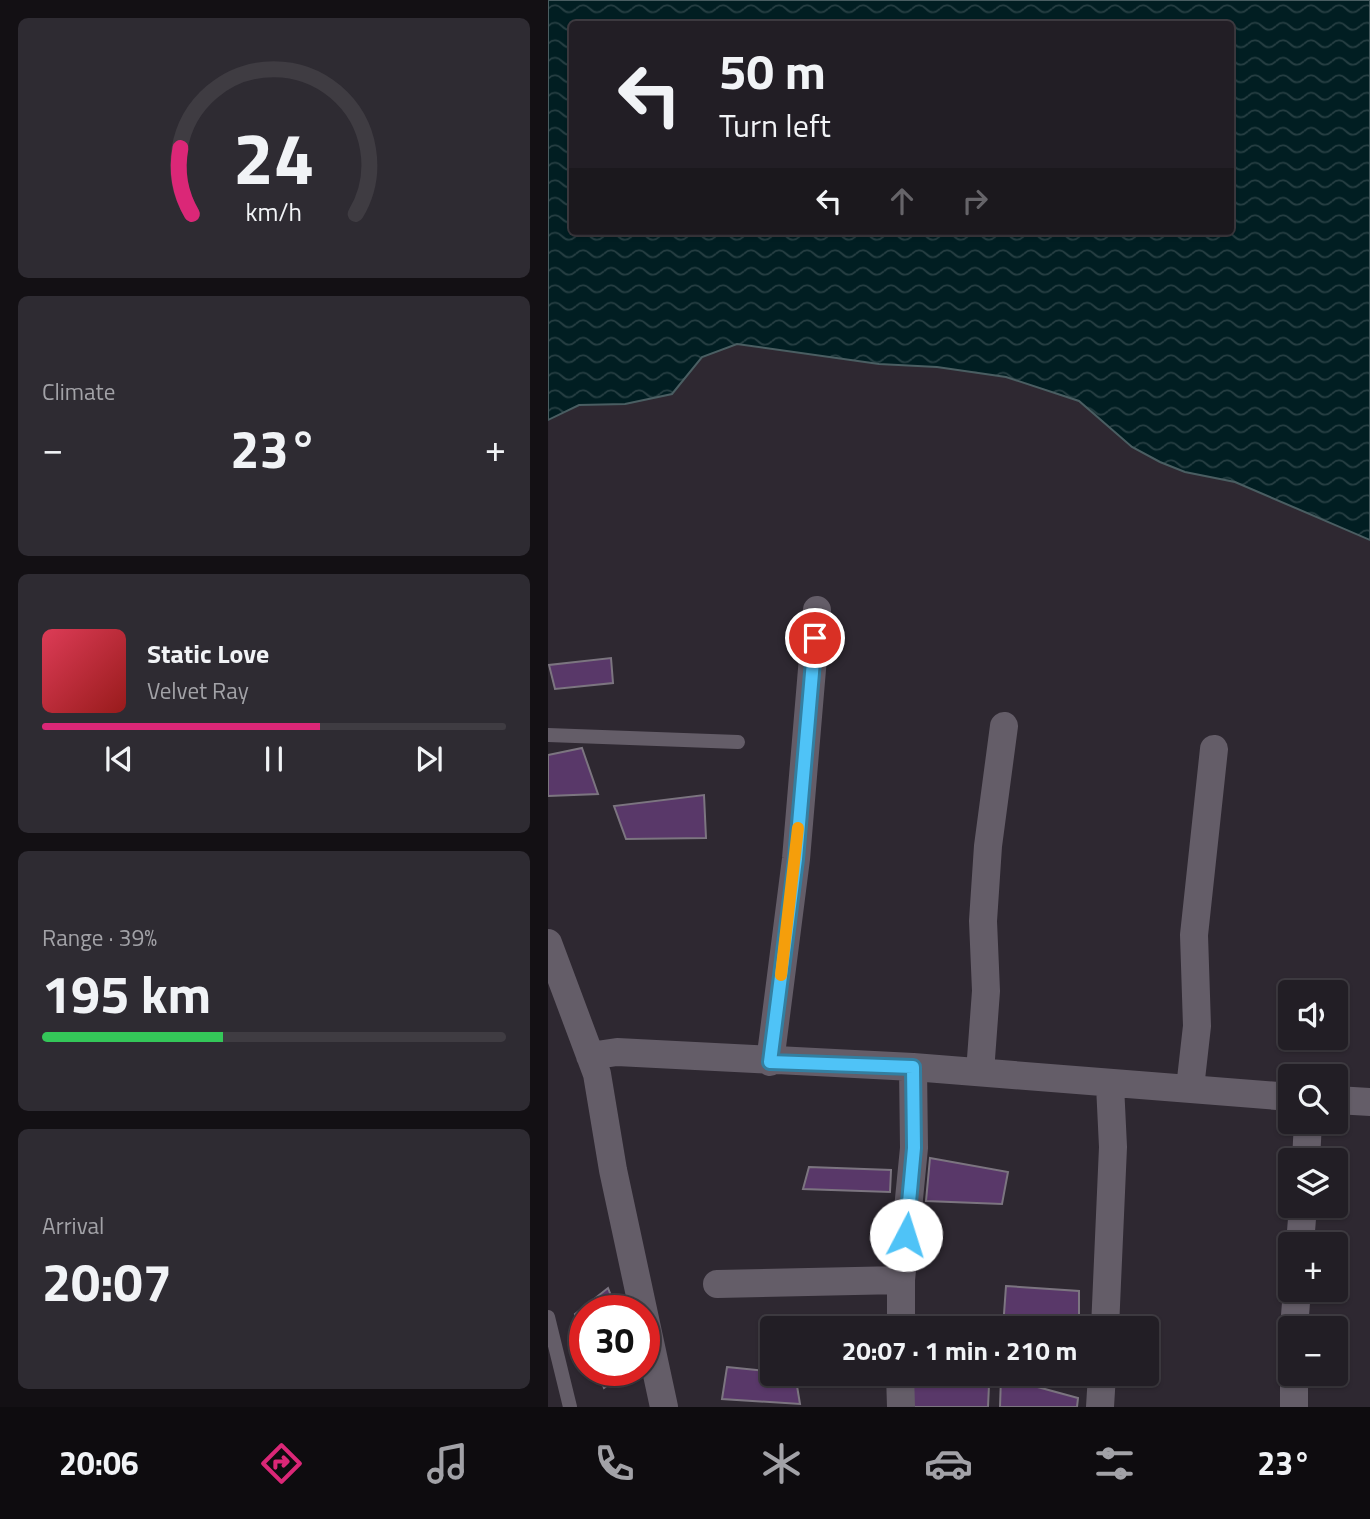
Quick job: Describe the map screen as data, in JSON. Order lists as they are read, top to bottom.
{
  "page": {
    "turn": ["50 m", "Turn left"],
    "tile": [
      "Climate",
      ["Range · 39%", "195 km"],
      ["Arrival", "20:07"]
    ],
    "heat": ["−", "23°", "+"],
    "song": ["Static Love", "Velvet Ray"],
    "map_buttons": ["+", "−"],
    "limit": "30",
    "trip": "20:07 · 1 min · 210 m",
    "tabs": ["20:06", "23°"],
    "gauge": ["24", "km/h"]
  }
}
